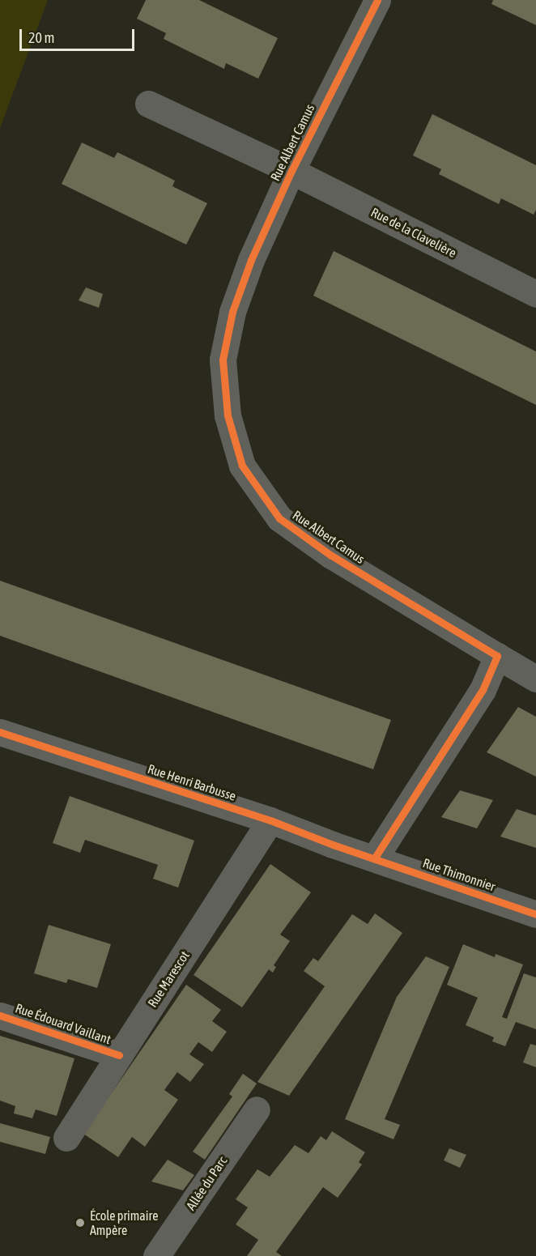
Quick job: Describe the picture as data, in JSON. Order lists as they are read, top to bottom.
{
  "streets": {
    "street": [
      "Rue Albert Camus",
      "Rue de la Clavelière",
      "Rue Henri Barbusse",
      "Rue Thimonnier",
      "Rue Marescot",
      "Rue Édouard Vaillant",
      "Allée du Parc"
    ]
  },
  "crossings": [
    ["Rue Albert Camus", "Rue de la Clavelière"],
    ["Rue Henri Barbusse", "Rue Thimonnier"],
    ["Rue Henri Barbusse", "Rue Marescot"],
    ["Rue Marescot", "Rue Édouard Vaillant"]
  ],
  "places": ["École primaire Ampère"],
  "scale_bar": "20 m"
}
